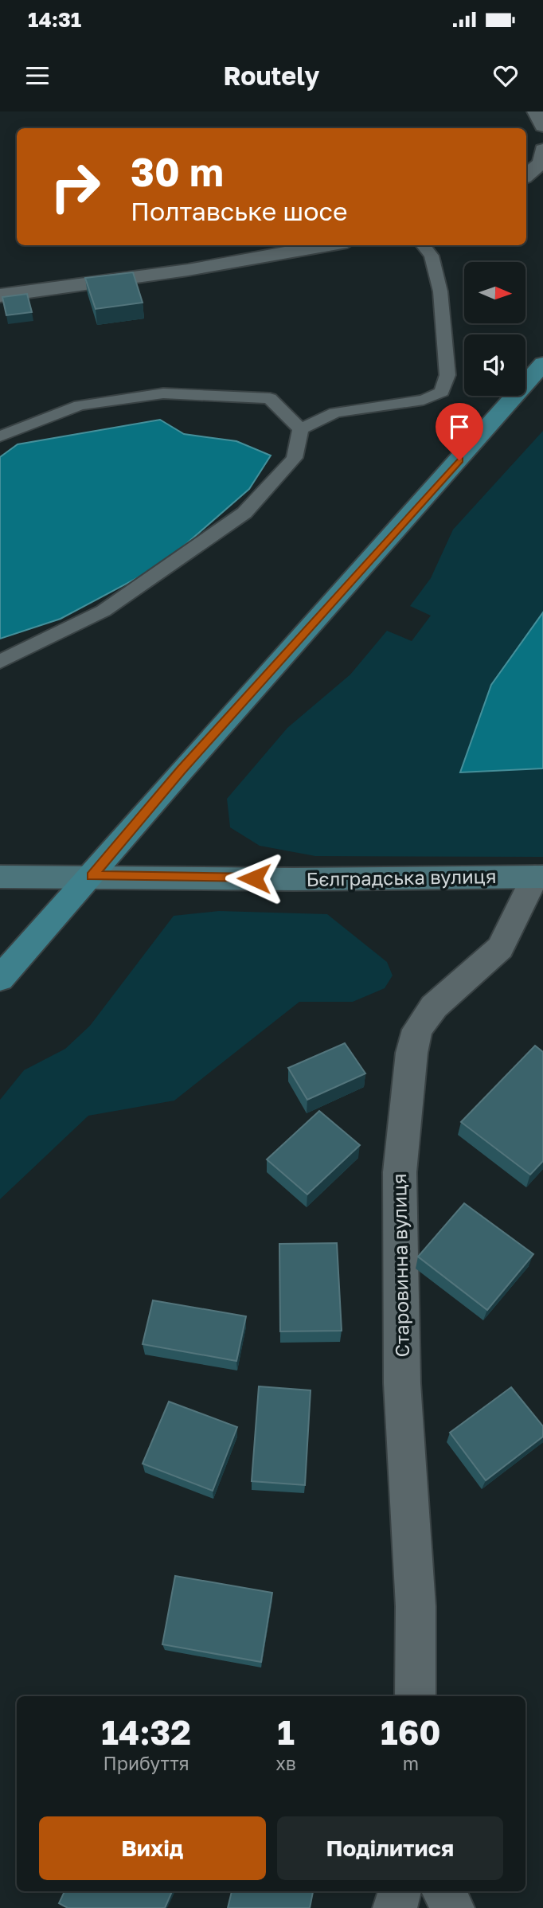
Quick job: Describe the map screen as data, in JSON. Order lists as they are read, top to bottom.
{
  "streets": {
    "street": ["Бєлградська вулиця", "Старовинна вулиця"]
  },
  "crossings": [
    ["Бєлградська вулиця", "Старовинна вулиця"]
  ],
  "north": "right",
  "page": {
    "status": "14:31",
    "header": "Routely",
    "turn": ["30 m", "Полтавське шосе"],
    "eta": [
      "14:32",
      "Прибуття",
      "1",
      "хв",
      "160",
      "m"
    ],
    "buttons": ["Вихід", "Поділитися"]
  }
}
